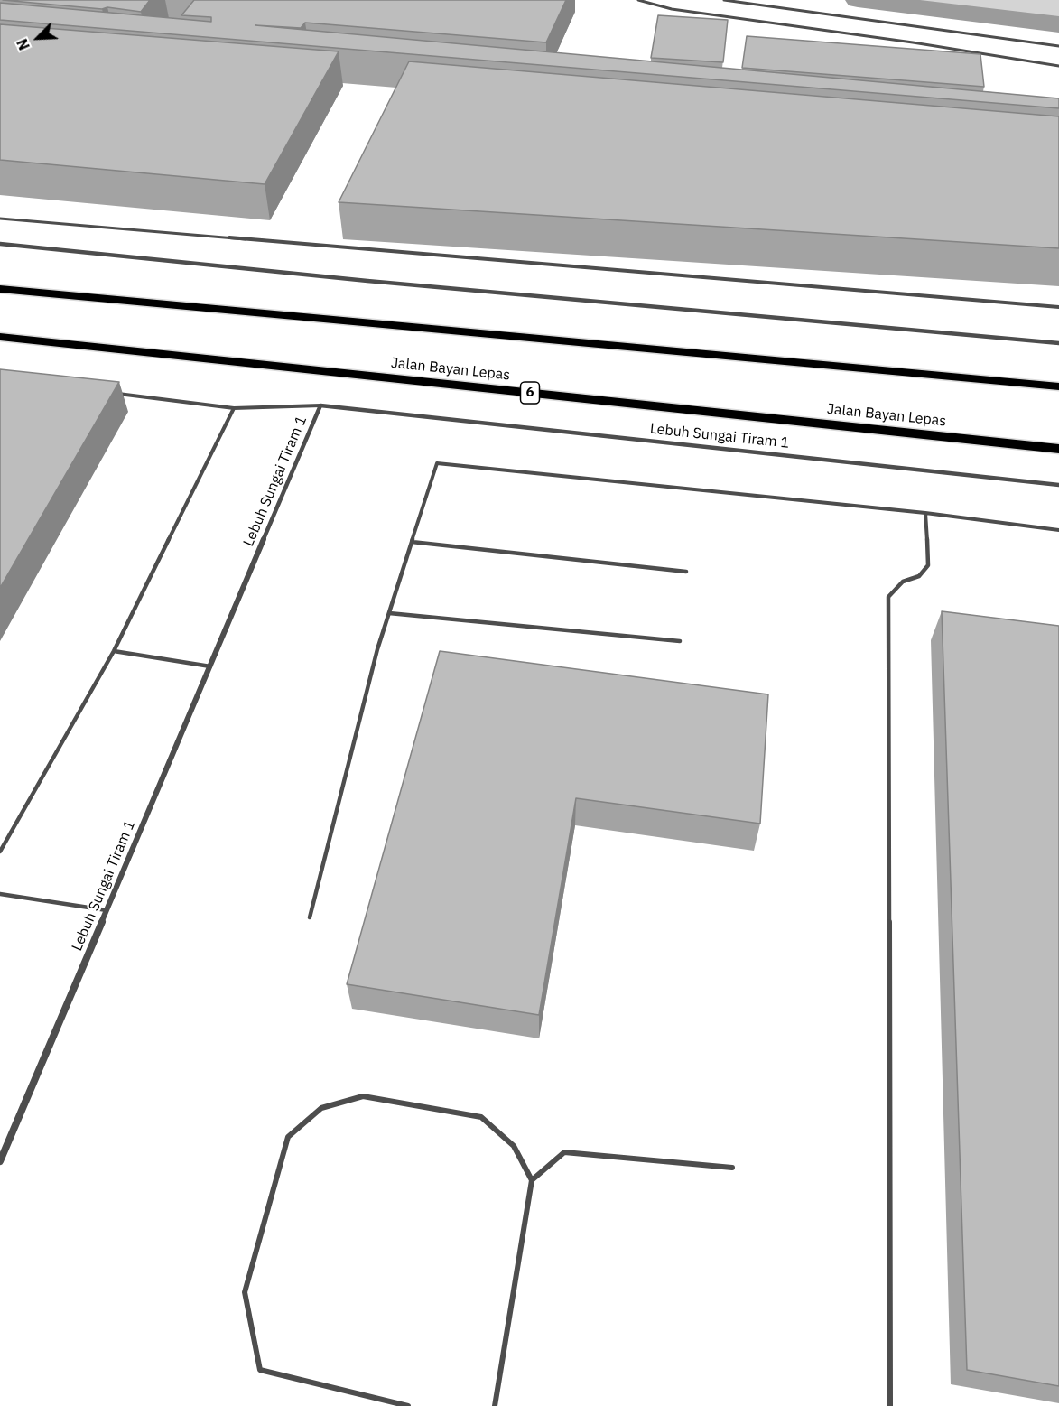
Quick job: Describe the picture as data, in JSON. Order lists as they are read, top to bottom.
{
  "streets": {
    "highway": ["Jalan Bayan Lepas", "6"],
    "street": ["Lebuh Sungai Tiram 1"]
  },
  "north": "bottom left"
}
